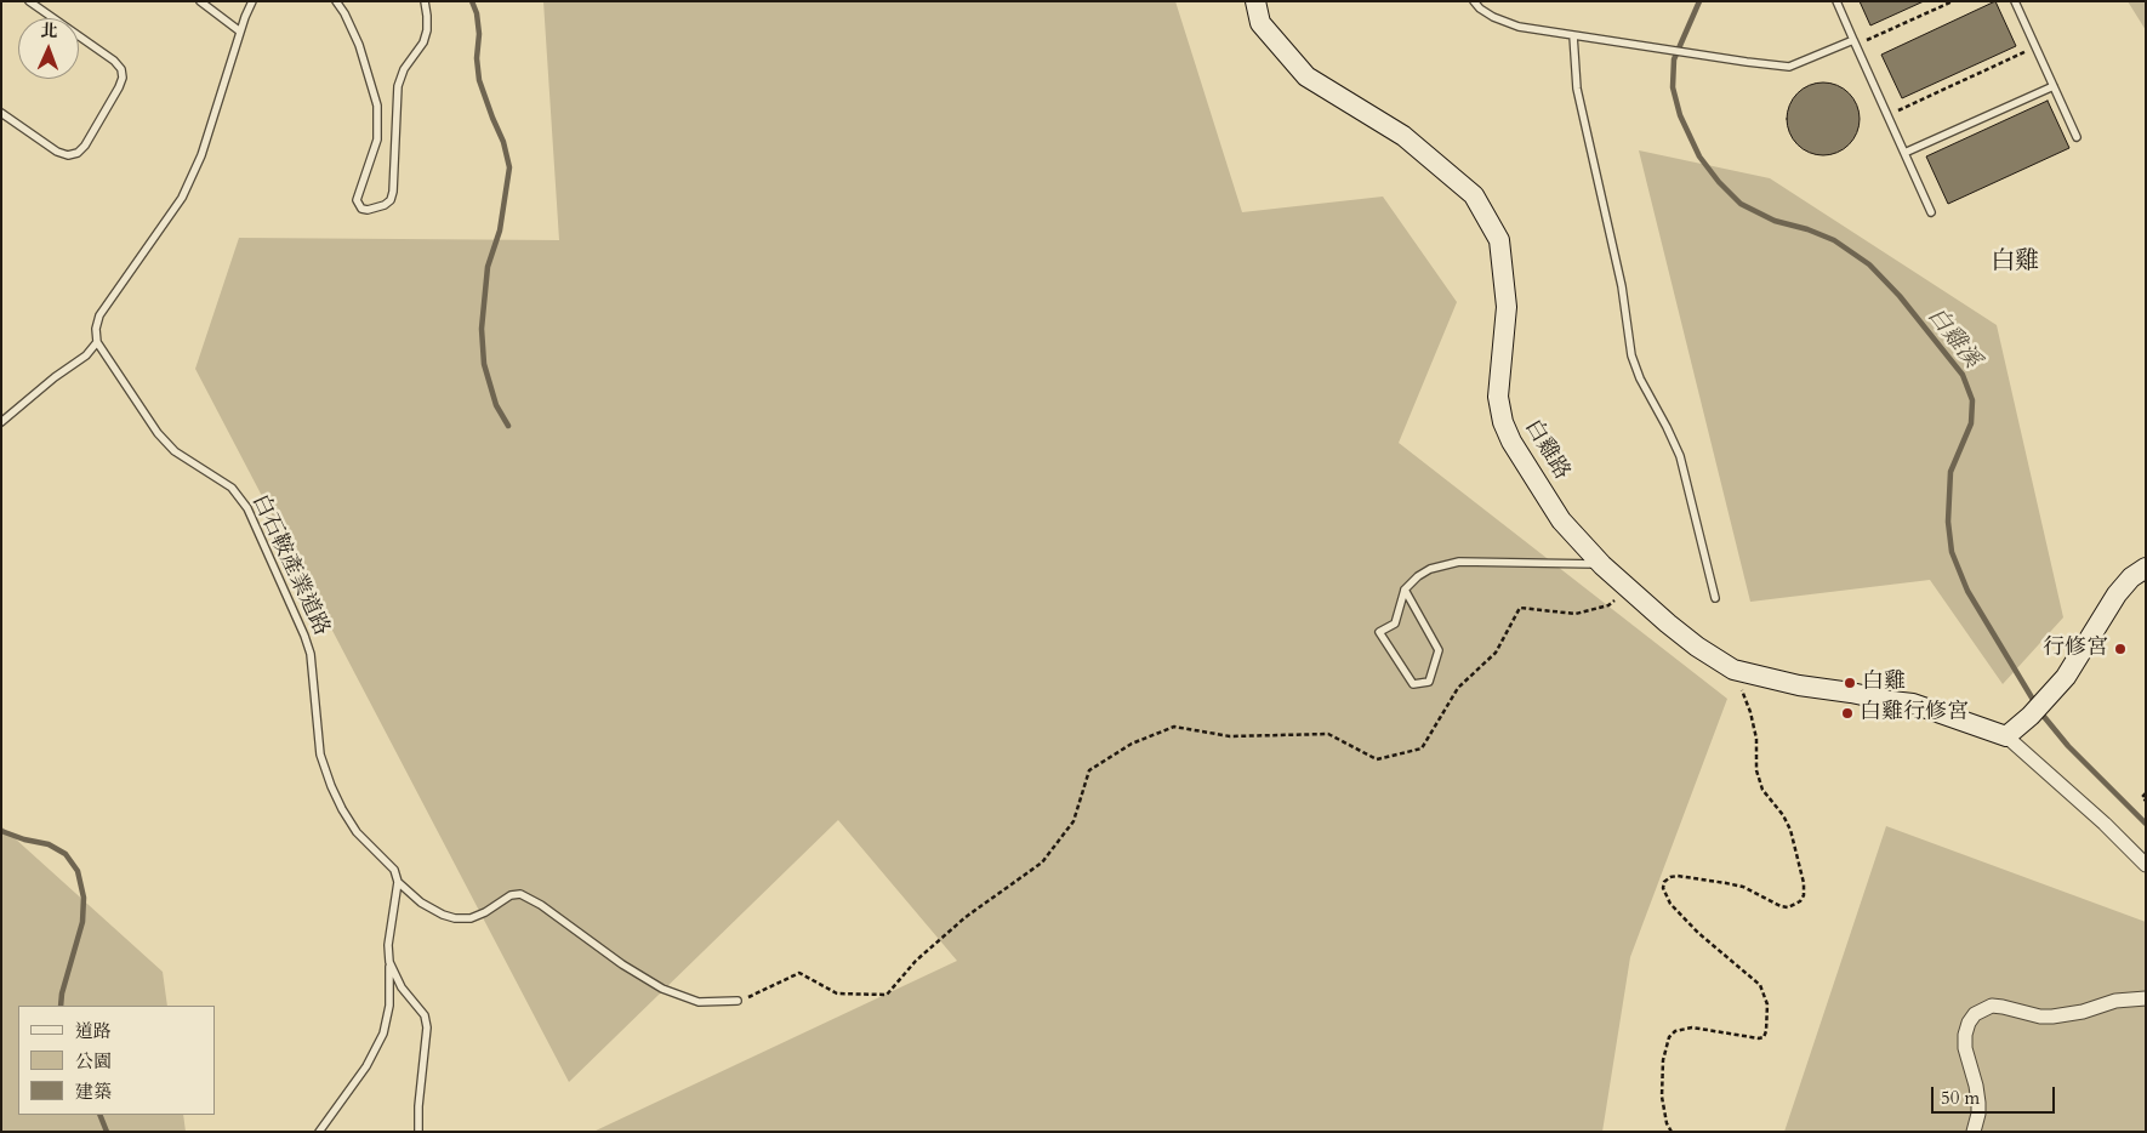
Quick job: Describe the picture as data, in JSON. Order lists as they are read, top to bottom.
{
  "streets": {
    "street": ["白雞路"],
    "lane": ["白石鞍產業道路"]
  },
  "districts": ["白雞"],
  "water": ["白雞溪"],
  "places": ["行修宮", "白雞", "白雞行修宮"],
  "legend": ["道路", "公園", "建築"],
  "scale_bar": "50 m",
  "north": "top"
}
